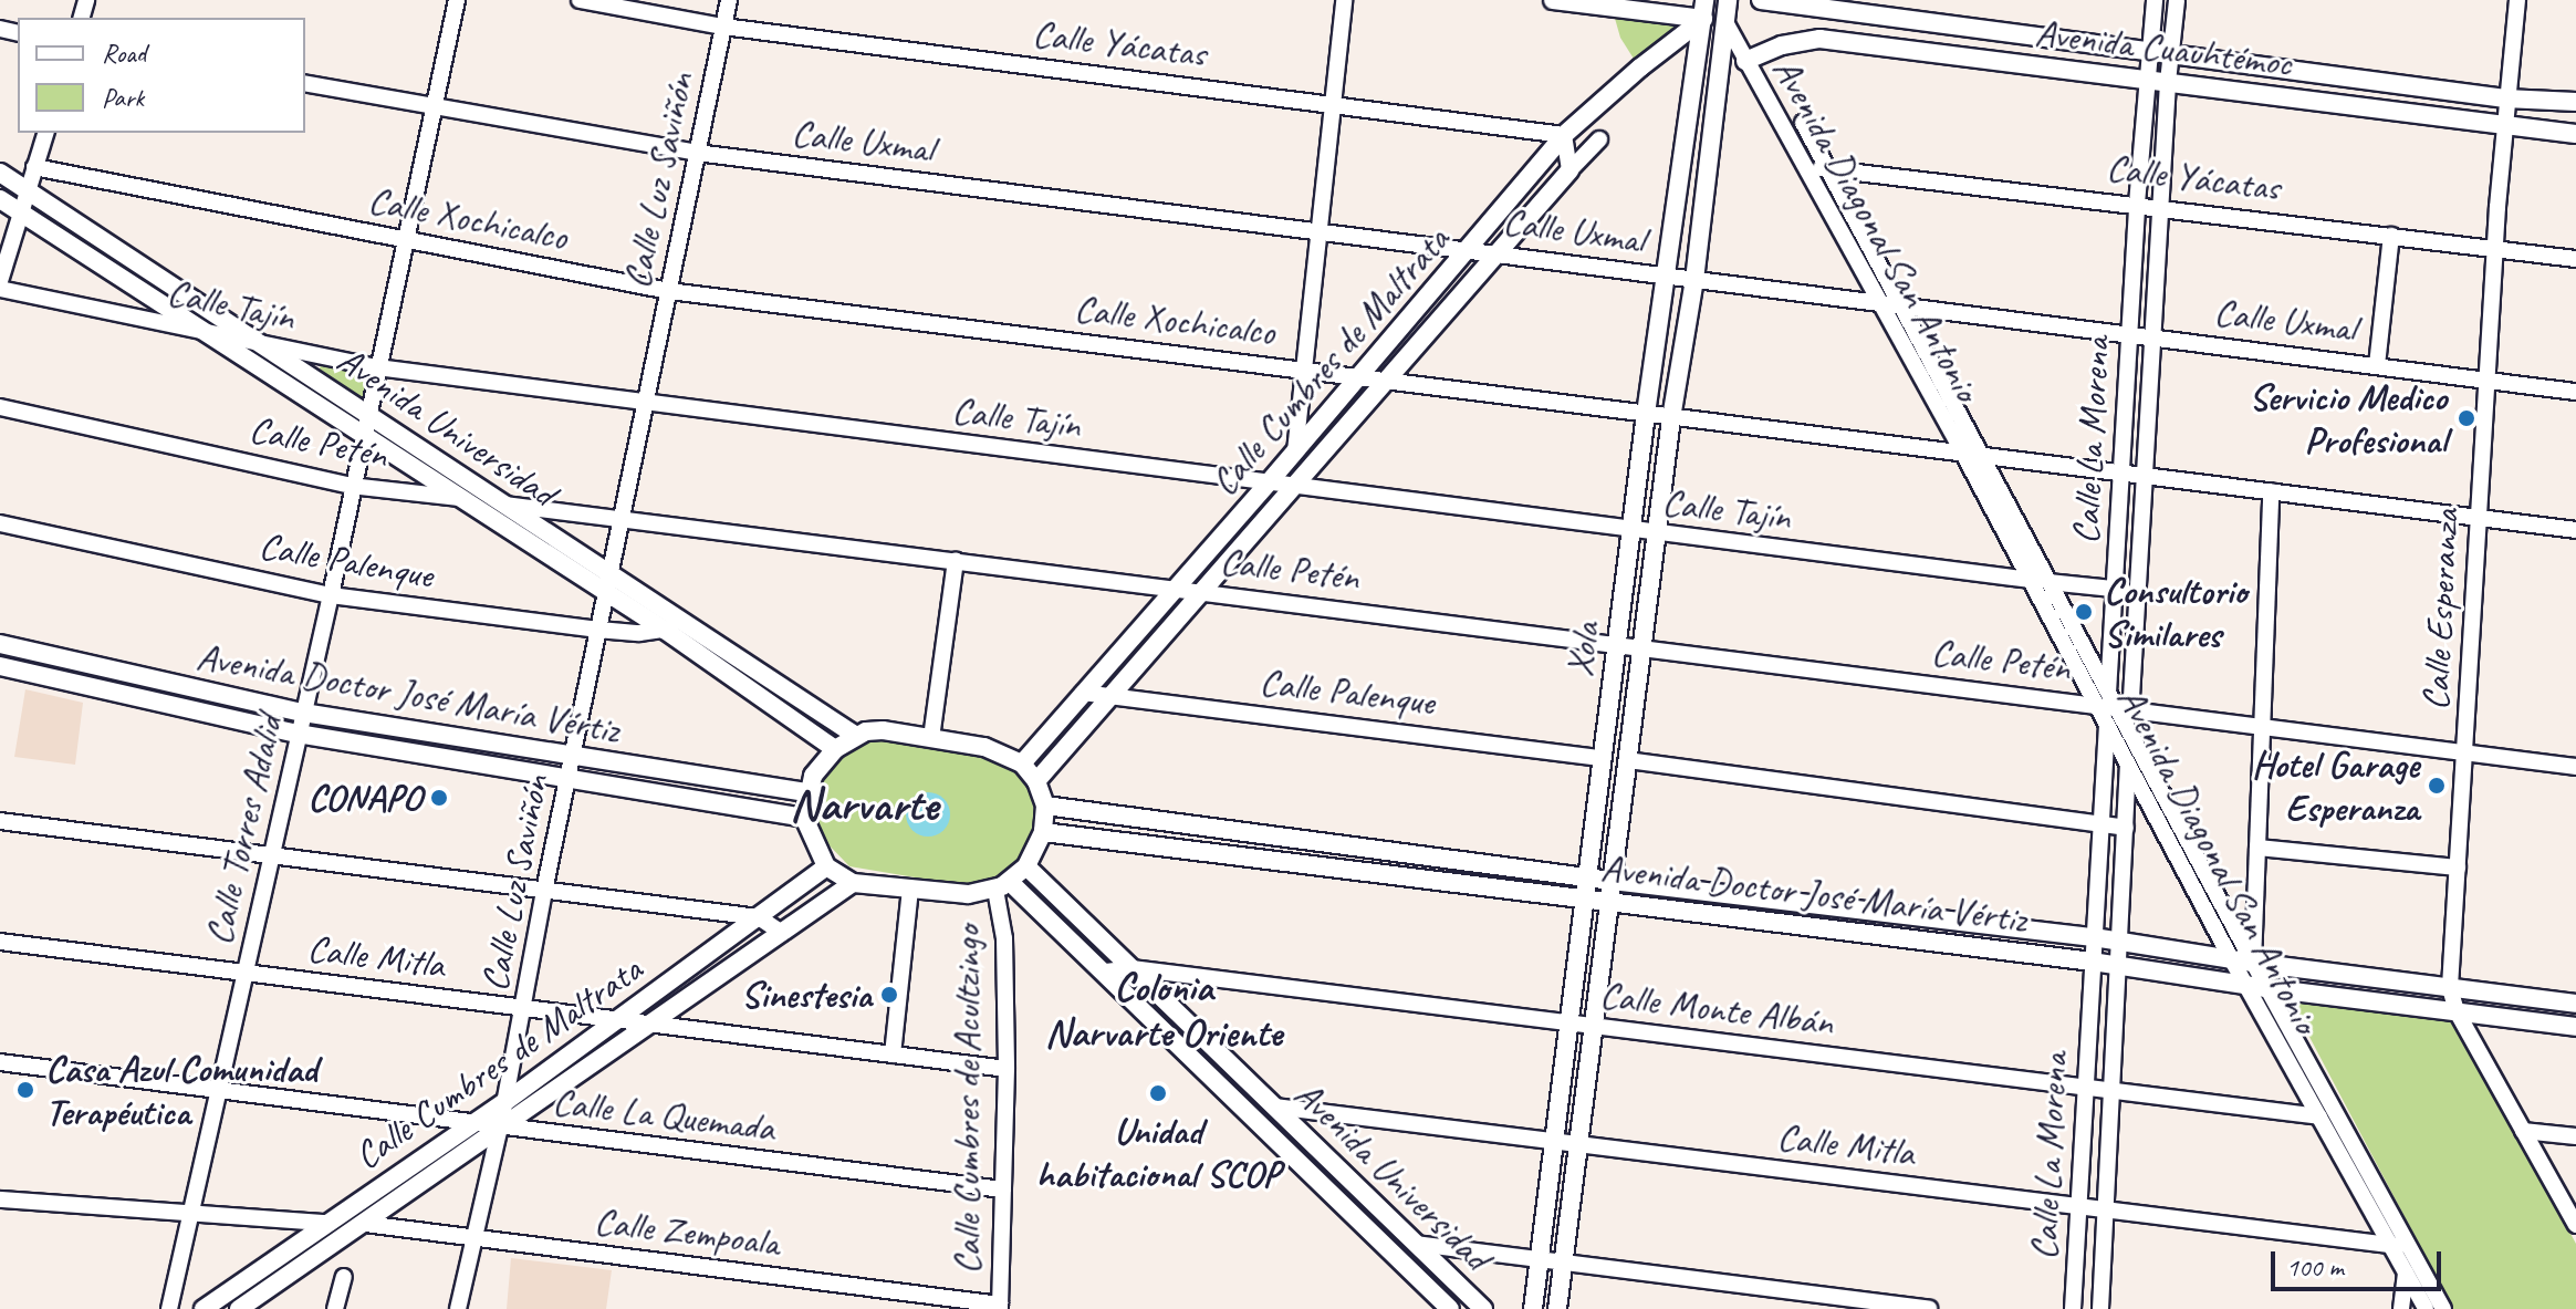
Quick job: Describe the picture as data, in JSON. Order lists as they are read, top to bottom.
{
  "streets": {
    "main road": [
      "Avenida Cuauhtémoc",
      "Calle Cumbres de Maltrata",
      "Avenida Universidad",
      "Xola",
      "Avenida Doctor José María Vértiz"
    ],
    "street": [
      "Calle Yácatas",
      "Calle Uxmal",
      "Calle Luz Saviñón",
      "Calle Xochicalco",
      "Avenida Diagonal San Antonio",
      "Calle Tajín",
      "Calle La Morena",
      "Calle Petén",
      "Calle Palenque",
      "Calle Esperanza",
      "Calle Torres Adalid",
      "Calle Mitla",
      "Calle Monte Albán",
      "Calle Cumbres de Acultzingo",
      "Calle La Quemada",
      "Calle Zempoala"
    ]
  },
  "crossings": [
    ["Calle Yácatas", "Calle Luz Saviñón"],
    ["Calle Yácatas", "Avenida Diagonal San Antonio"],
    ["Calle Yácatas", "Calle Cumbres de Maltrata"],
    ["Calle Yácatas", "Calle La Morena"],
    ["Calle Yácatas", "Calle Esperanza"],
    ["Avenida Cuauhtémoc", "Avenida Diagonal San Antonio"],
    ["Avenida Cuauhtémoc", "Calle La Morena"],
    ["Avenida Cuauhtémoc", "Calle Esperanza"],
    ["Calle Uxmal", "Calle Luz Saviñón"],
    ["Calle Uxmal", "Avenida Diagonal San Antonio"],
    ["Calle Uxmal", "Calle Cumbres de Maltrata"],
    ["Calle Uxmal", "Calle La Morena"],
    ["Calle Uxmal", "Calle Esperanza"],
    ["Calle Uxmal", "Xola"],
    ["Calle Uxmal", "Calle Torres Adalid"],
    ["Calle Luz Saviñón", "Calle Xochicalco"],
    ["Calle Luz Saviñón", "Calle Tajín"],
    ["Calle Luz Saviñón", "Calle Cumbres de Maltrata"],
    ["Calle Luz Saviñón", "Avenida Universidad"],
    ["Calle Luz Saviñón", "Calle Petén"],
    ["Calle Luz Saviñón", "Calle Palenque"],
    ["Calle Luz Saviñón", "Avenida Doctor José María Vértiz"],
    ["Calle Luz Saviñón", "Calle Mitla"],
    ["Calle Luz Saviñón", "Calle La Quemada"],
    ["Calle Luz Saviñón", "Calle Zempoala"],
    ["Calle Xochicalco", "Avenida Diagonal San Antonio"],
    ["Calle Xochicalco", "Calle Cumbres de Maltrata"],
    ["Calle Xochicalco", "Calle La Morena"],
    ["Calle Xochicalco", "Calle Esperanza"],
    ["Calle Xochicalco", "Xola"],
    ["Calle Xochicalco", "Calle Torres Adalid"],
    ["Avenida Diagonal San Antonio", "Calle Tajín"],
    ["Avenida Diagonal San Antonio", "Calle La Morena"],
    ["Avenida Diagonal San Antonio", "Calle Petén"],
    ["Avenida Diagonal San Antonio", "Xola"],
    ["Avenida Diagonal San Antonio", "Avenida Doctor José María Vértiz"],
    ["Avenida Diagonal San Antonio", "Calle Mitla"],
    ["Avenida Diagonal San Antonio", "Calle Monte Albán"],
    ["Calle Tajín", "Calle Cumbres de Maltrata"],
    ["Calle Tajín", "Avenida Universidad"],
    ["Calle Tajín", "Xola"],
    ["Calle Tajín", "Calle Torres Adalid"],
    ["Calle Cumbres de Maltrata", "Avenida Universidad"],
    ["Calle Cumbres de Maltrata", "Calle Petén"],
    ["Calle Cumbres de Maltrata", "Calle Palenque"],
    ["Calle Cumbres de Maltrata", "Xola"],
    ["Calle Cumbres de Maltrata", "Avenida Doctor José María Vértiz"],
    ["Calle Cumbres de Maltrata", "Calle Mitla"],
    ["Calle Cumbres de Maltrata", "Calle Cumbres de Acultzingo"],
    ["Calle Cumbres de Maltrata", "Calle La Quemada"],
    ["Calle Cumbres de Maltrata", "Calle Zempoala"],
    ["Avenida Universidad", "Calle Petén"],
    ["Avenida Universidad", "Calle Palenque"],
    ["Avenida Universidad", "Avenida Doctor José María Vértiz"],
    ["Avenida Universidad", "Calle Torres Adalid"],
    ["Avenida Universidad", "Calle Mitla"],
    ["Avenida Universidad", "Calle Monte Albán"],
    ["Avenida Universidad", "Calle Cumbres de Acultzingo"],
    ["Calle La Morena", "Calle Petén"],
    ["Calle La Morena", "Avenida Doctor José María Vértiz"],
    ["Calle La Morena", "Calle Mitla"],
    ["Calle La Morena", "Calle Monte Albán"],
    ["Calle Petén", "Calle Esperanza"],
    ["Calle Petén", "Xola"],
    ["Calle Petén", "Calle Torres Adalid"],
    ["Calle Palenque", "Xola"],
    ["Calle Palenque", "Calle Torres Adalid"],
    ["Calle Esperanza", "Avenida Doctor José María Vértiz"],
    ["Xola", "Avenida Doctor José María Vértiz"],
    ["Xola", "Calle Mitla"],
    ["Xola", "Calle Monte Albán"],
    ["Avenida Doctor José María Vértiz", "Calle Torres Adalid"],
    ["Avenida Doctor José María Vértiz", "Calle Cumbres de Acultzingo"],
    ["Calle Torres Adalid", "Calle Mitla"],
    ["Calle Torres Adalid", "Calle La Quemada"],
    ["Calle Mitla", "Calle Cumbres de Acultzingo"],
    ["Calle Cumbres de Acultzingo", "Calle La Quemada"],
    ["Calle Cumbres de Acultzingo", "Calle Zempoala"]
  ],
  "districts": ["Narvarte", "Colonia Narvarte Oriente"],
  "places": [
    "Servicio Medico Profesional",
    "Consultorio Similares",
    "Hotel Garage Esperanza",
    "CONAPO",
    "Sinestesia",
    "Casa Azul Comunidad Terapéutica",
    "Unidad habitacional SCOP"
  ],
  "legend": ["Road", "Park"],
  "scale_bar": "100 m"
}
